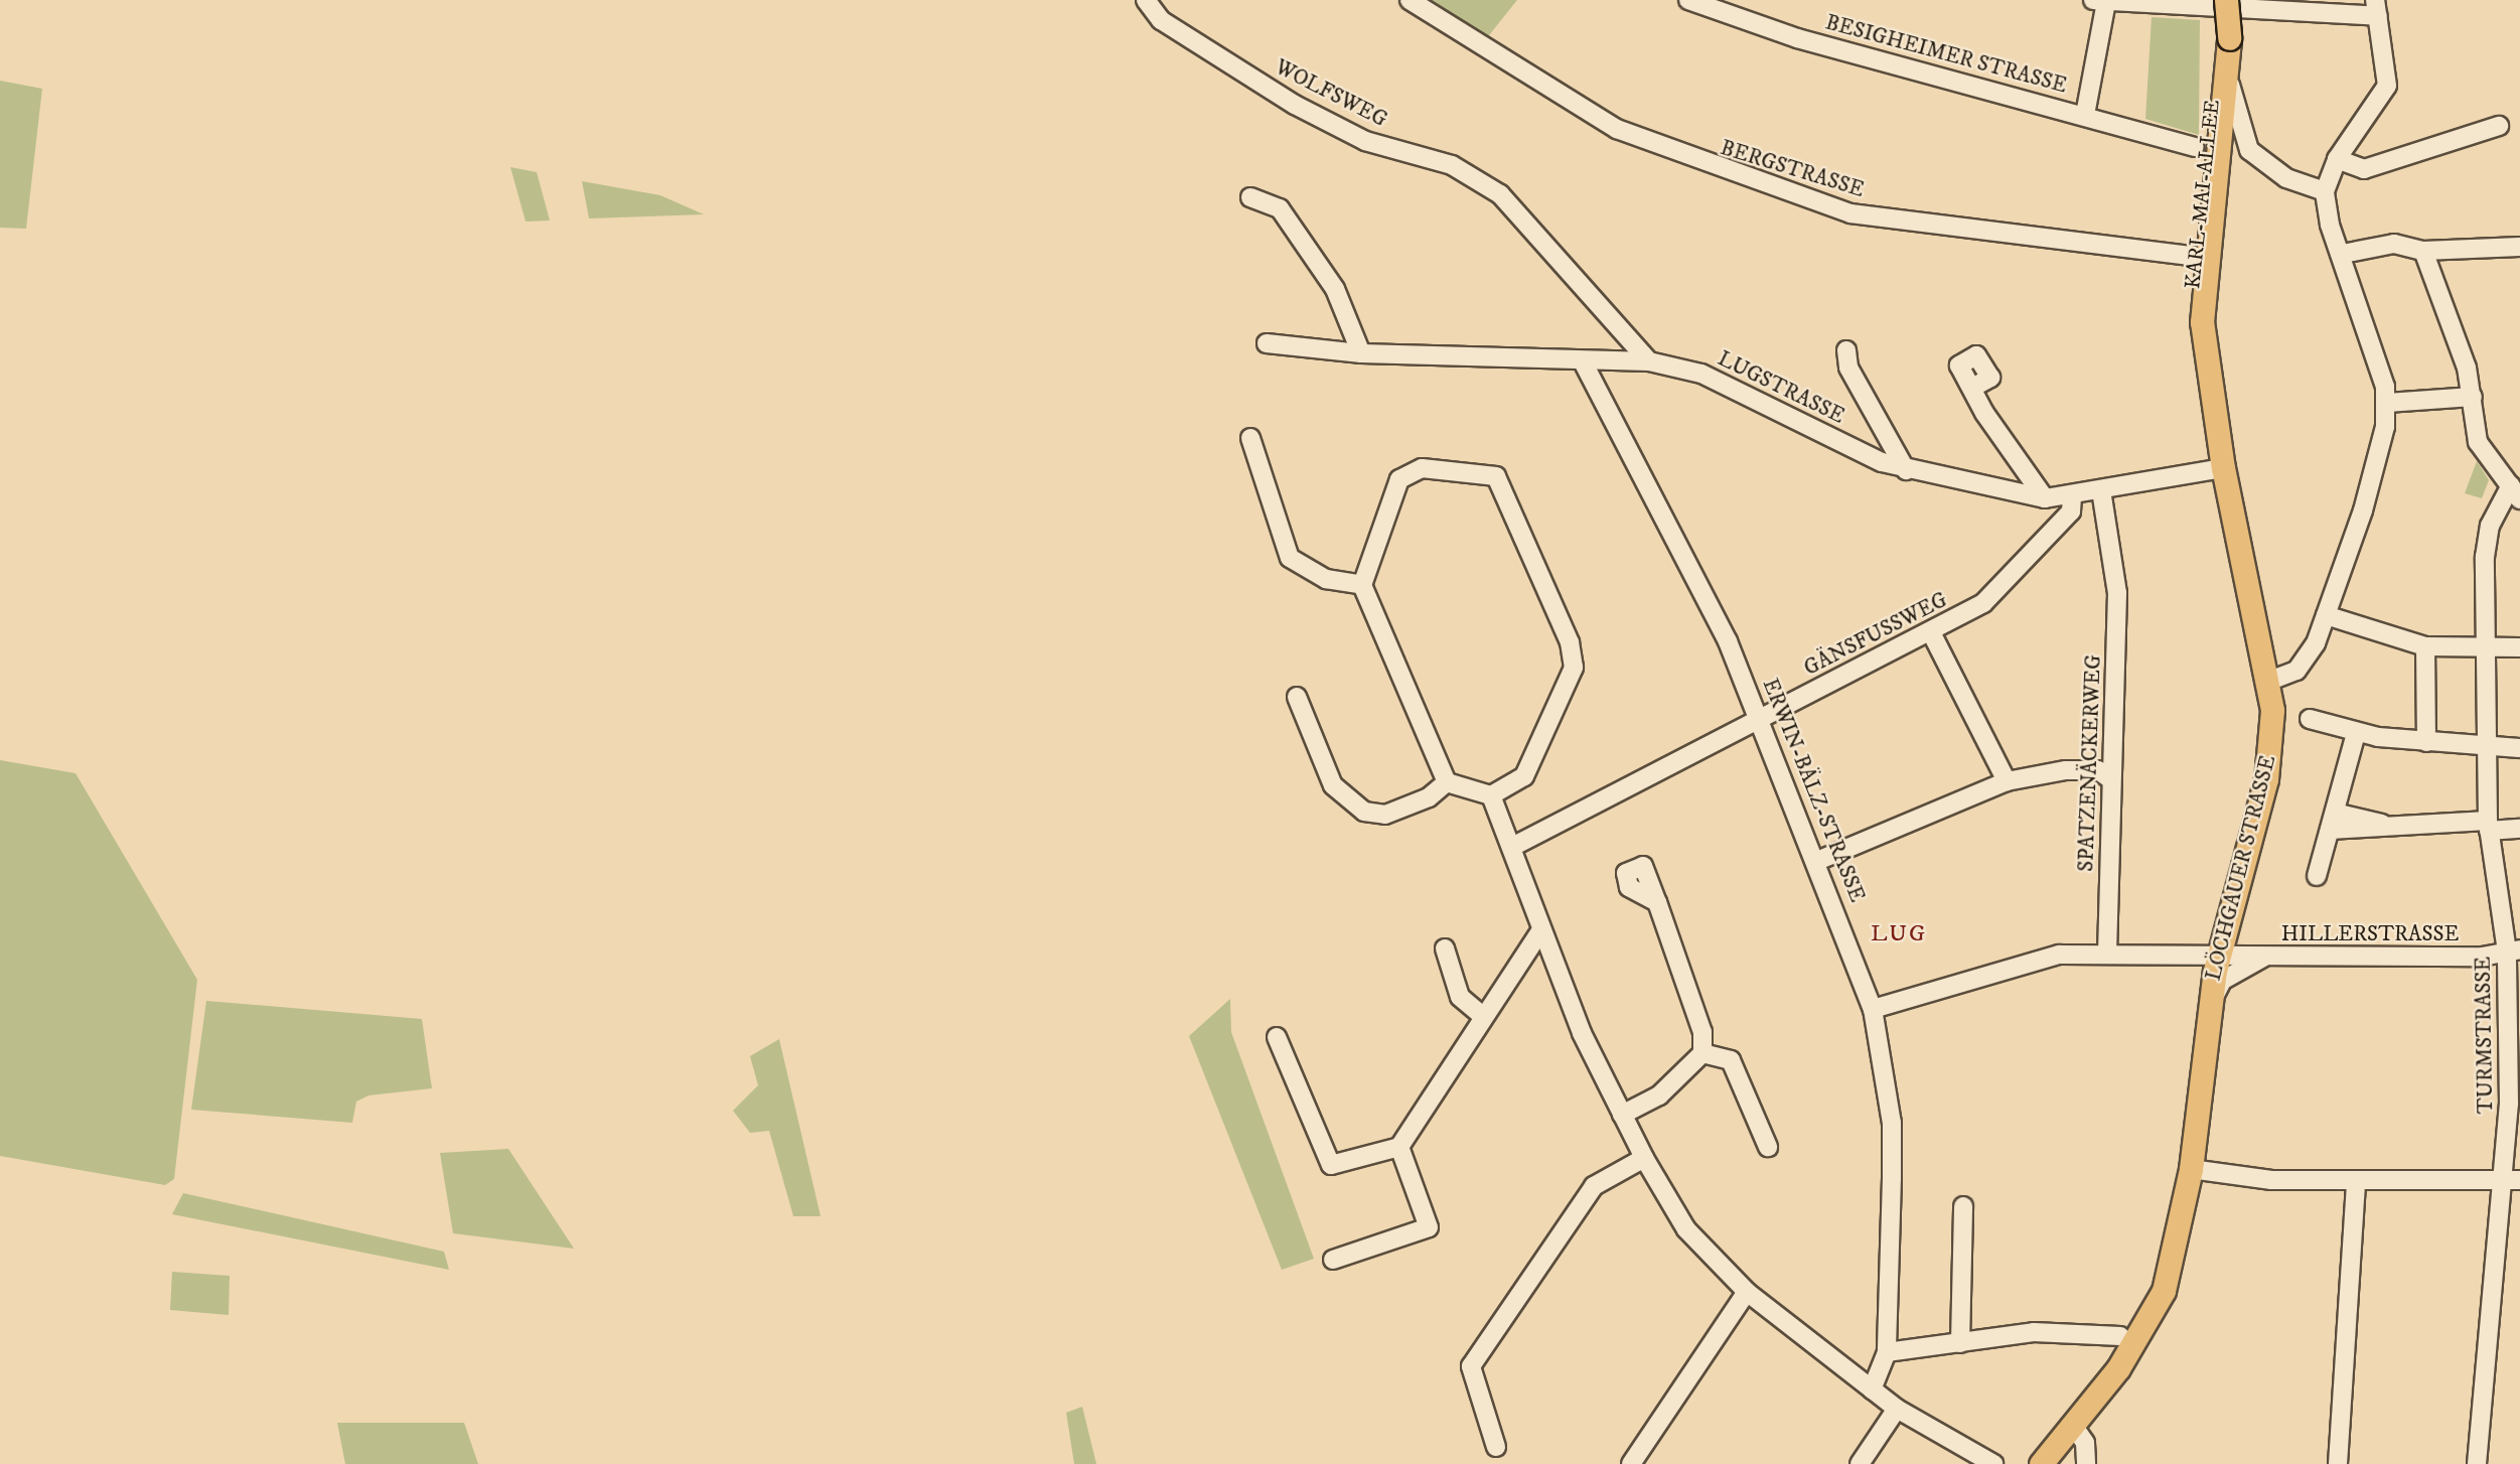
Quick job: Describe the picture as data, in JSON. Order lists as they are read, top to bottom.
{
  "streets": {
    "main road": ["KARL-MAI-ALLEE", "LÖCHGAUER STRASSE"],
    "street": [
      "BESIGHEIMER STRASSE",
      "WOLFSWEG",
      "BERGSTRASSE",
      "LUGSTRASSE",
      "GÄNSFUSSWEG",
      "SPATZENÄCKERWEG",
      "ERWIN-BÄLZ-STRASSE",
      "HILLERSTRASSE",
      "TURMSTRASSE"
    ]
  },
  "crossings": [
    ["BESIGHEIMER STRASSE", "KARL-MAI-ALLEE"],
    ["WOLFSWEG", "LUGSTRASSE"],
    ["BERGSTRASSE", "KARL-MAI-ALLEE"],
    ["KARL-MAI-ALLEE", "LUGSTRASSE"],
    ["KARL-MAI-ALLEE", "LÖCHGAUER STRASSE"],
    ["LUGSTRASSE", "GÄNSFUSSWEG"],
    ["LUGSTRASSE", "SPATZENÄCKERWEG"],
    ["LUGSTRASSE", "ERWIN-BÄLZ-STRASSE"],
    ["GÄNSFUSSWEG", "ERWIN-BÄLZ-STRASSE"],
    ["SPATZENÄCKERWEG", "HILLERSTRASSE"],
    ["ERWIN-BÄLZ-STRASSE", "HILLERSTRASSE"],
    ["LÖCHGAUER STRASSE", "HILLERSTRASSE"],
    ["HILLERSTRASSE", "TURMSTRASSE"]
  ],
  "districts": ["LUG"]
}
